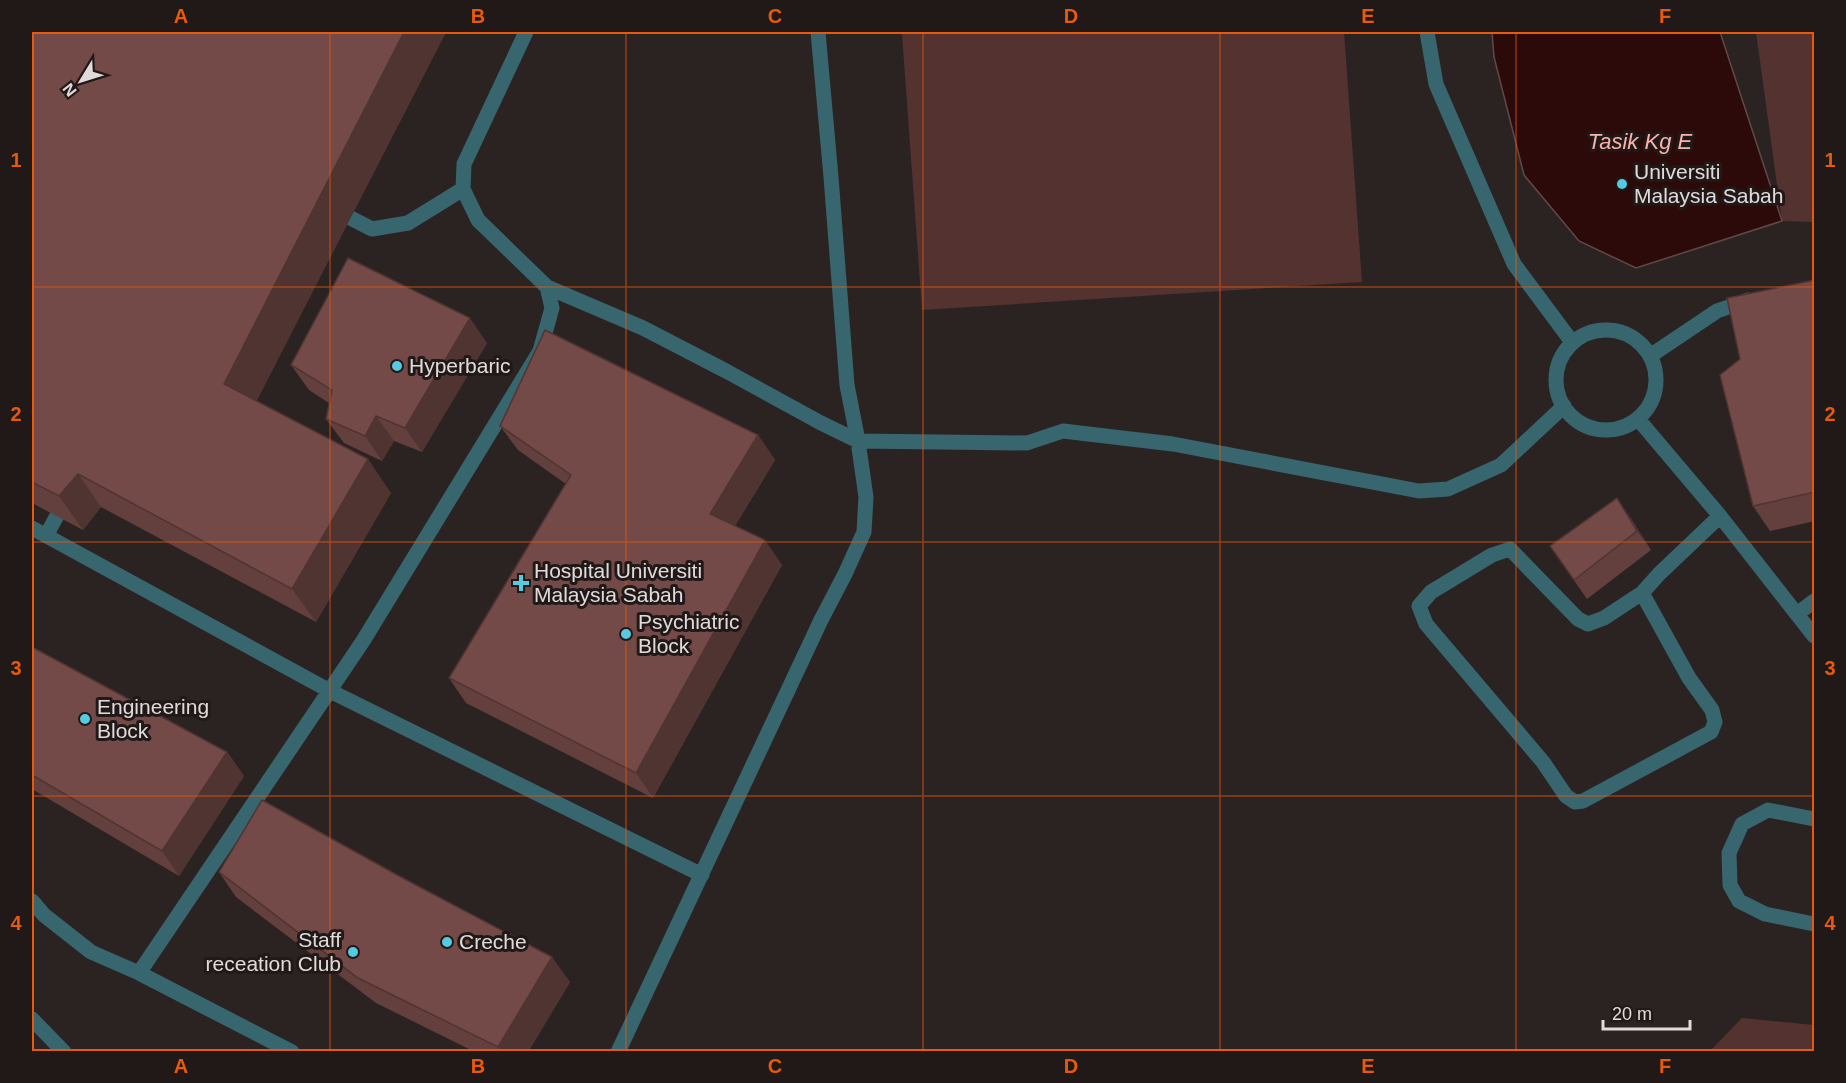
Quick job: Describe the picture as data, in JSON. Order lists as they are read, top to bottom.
{
  "water": ["Tasik Kg E"],
  "places": {
    "other": [
      "Universiti Malaysia Sabah",
      "Hyperbaric",
      "Psychiatric Block",
      "Engineering Block",
      "Creche",
      "Staff receation Club"
    ],
    "health": ["Hospital Universiti Malaysia Sabah"]
  },
  "scale_bar": "20 m",
  "north": "bottom left",
  "grid": {
    "columns": [
      "A",
      "B",
      "C",
      "D",
      "E",
      "F"
    ],
    "rows": [
      "1",
      "2",
      "3",
      "4"
    ]
  }
}
